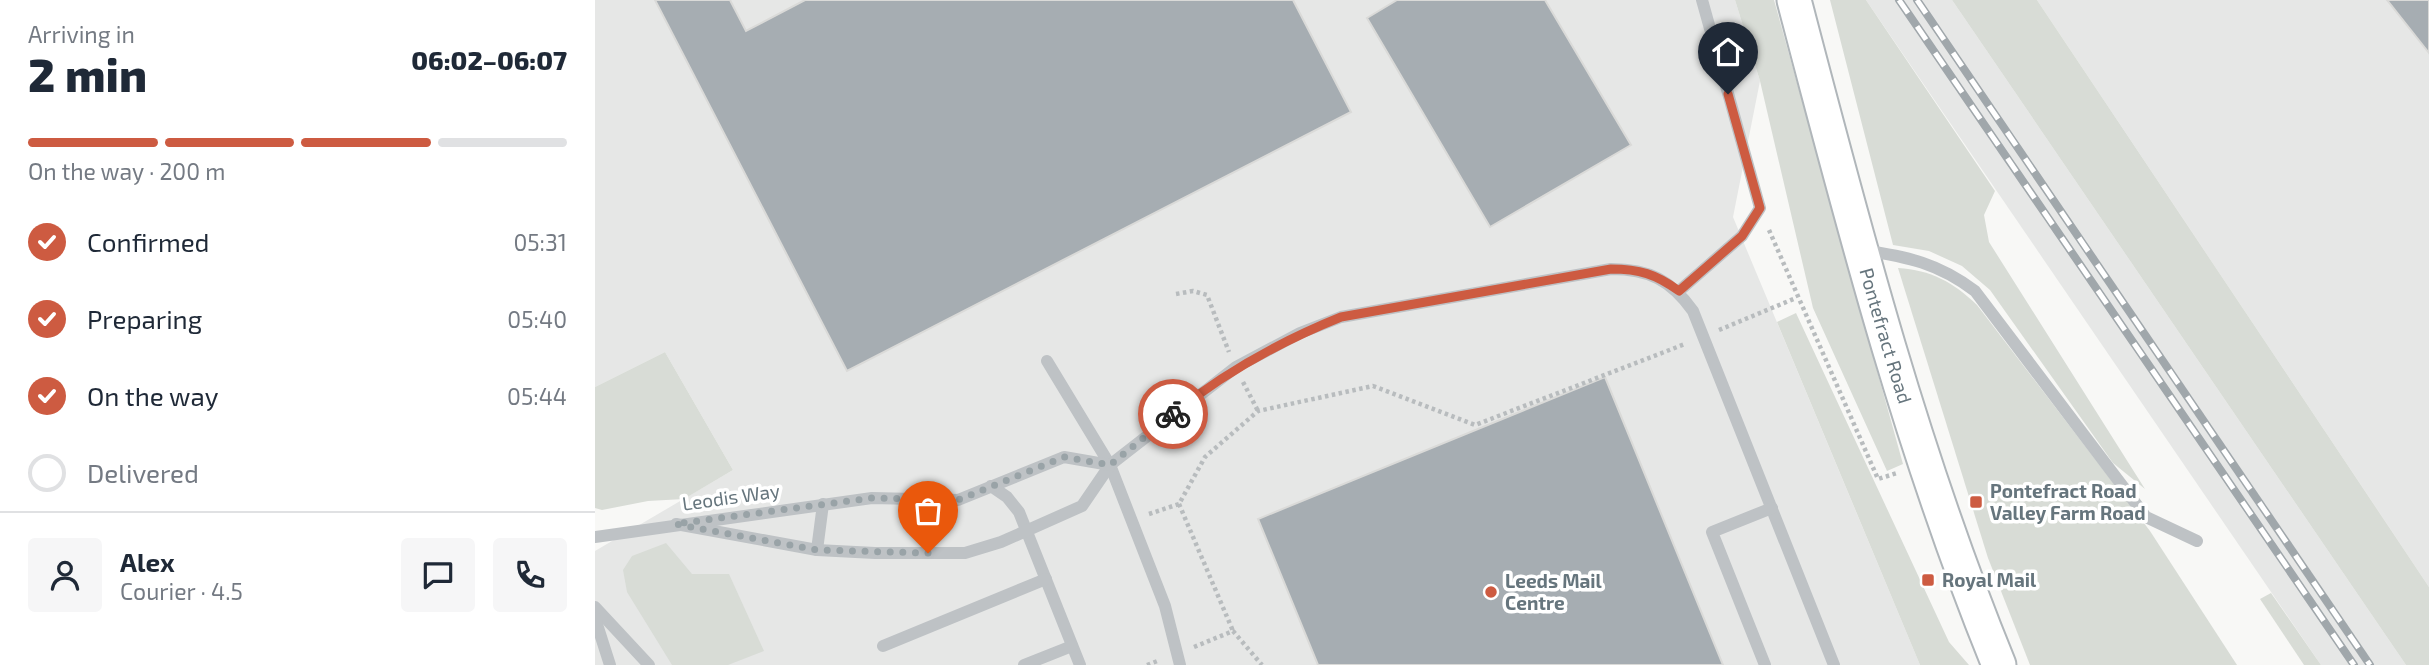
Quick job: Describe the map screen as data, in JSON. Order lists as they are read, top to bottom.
{
  "streets": {
    "main road": ["Pontefract Road"],
    "lane": ["Leodis Way"]
  },
  "places": {
    "transit": ["Pontefract Road Valley Farm Road", "Royal Mail"],
    "other": ["Leeds Mail Centre"]
  },
  "page": {
    "heading": ["2 min", "Arriving in", "06:02–06:07"],
    "panel": ["Alex", "Courier · 4.5"],
    "bar": "On the way · 200 m",
    "list": [
      ["Confirmed", "05:31"],
      ["Preparing", "05:40"],
      ["On the way", "05:44"],
      "Delivered"
    ]
  }
}
